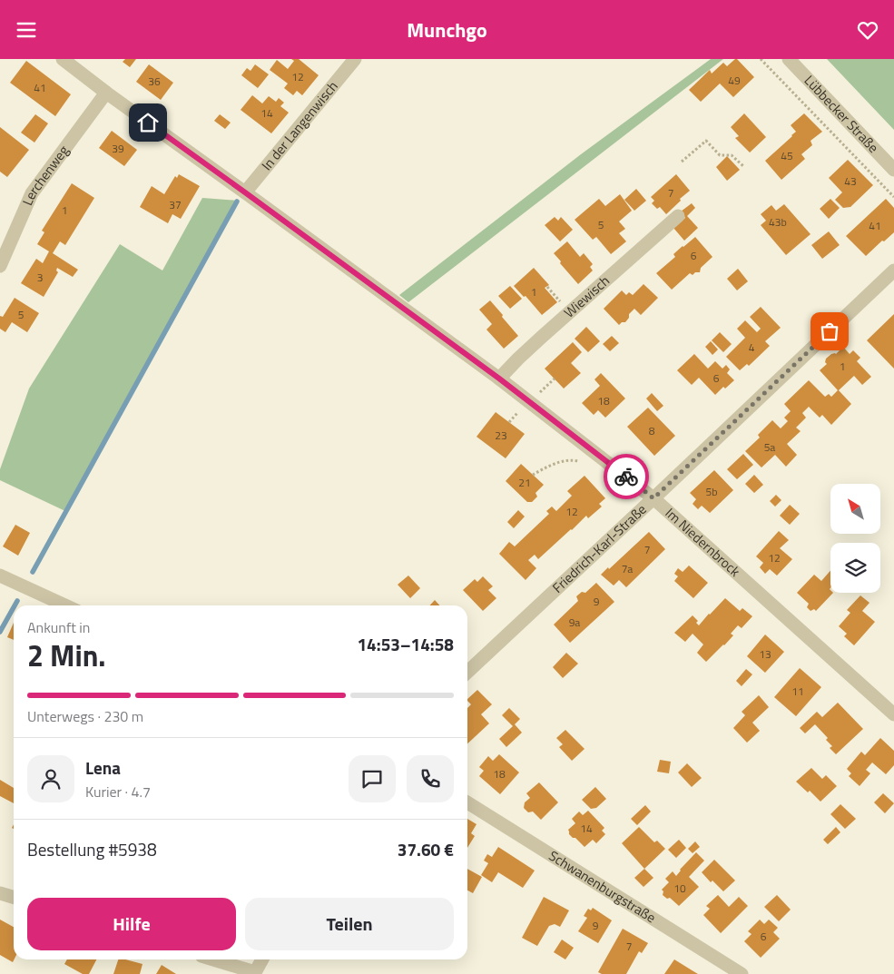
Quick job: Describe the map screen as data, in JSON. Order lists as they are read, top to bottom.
{
  "streets": {
    "street": [
      "Lübbecker Straße",
      "In der Langenwisch",
      "Lerchenweg",
      "Wiewisch",
      "Im Niedernbrock",
      "Friedrich-Karl-Straße",
      "Schwanenburgstraße"
    ]
  },
  "crossings": [
    ["In der Langenwisch", "Im Niedernbrock"],
    ["Lerchenweg", "Im Niedernbrock"],
    ["Wiewisch", "Im Niedernbrock"],
    ["Im Niedernbrock", "Friedrich-Karl-Straße"]
  ],
  "house_numbers": [
    "12",
    "49",
    "36",
    "41",
    "14",
    "39",
    "45",
    "43",
    "7",
    "37",
    "1",
    "43b",
    "5",
    "41",
    "6",
    "3",
    "1",
    "5",
    "4",
    "1",
    "6",
    "18",
    "8",
    "23",
    "5a",
    "21",
    "5b",
    "12",
    "7",
    "12",
    "7a",
    "9",
    "9a",
    "13",
    "11",
    "18",
    "14",
    "10",
    "9",
    "6",
    "7"
  ],
  "north": "top left",
  "page": {
    "header": "Munchgo",
    "heading": ["2 Min.", "Ankunft in", "14:53–14:58"],
    "panel": [
      "Lena",
      "Kurier · 4.7",
      "Bestellung #5938",
      "37.60 €"
    ],
    "bar": "Unterwegs · 230 m",
    "buttons": ["Hilfe", "Teilen"]
  }
}
